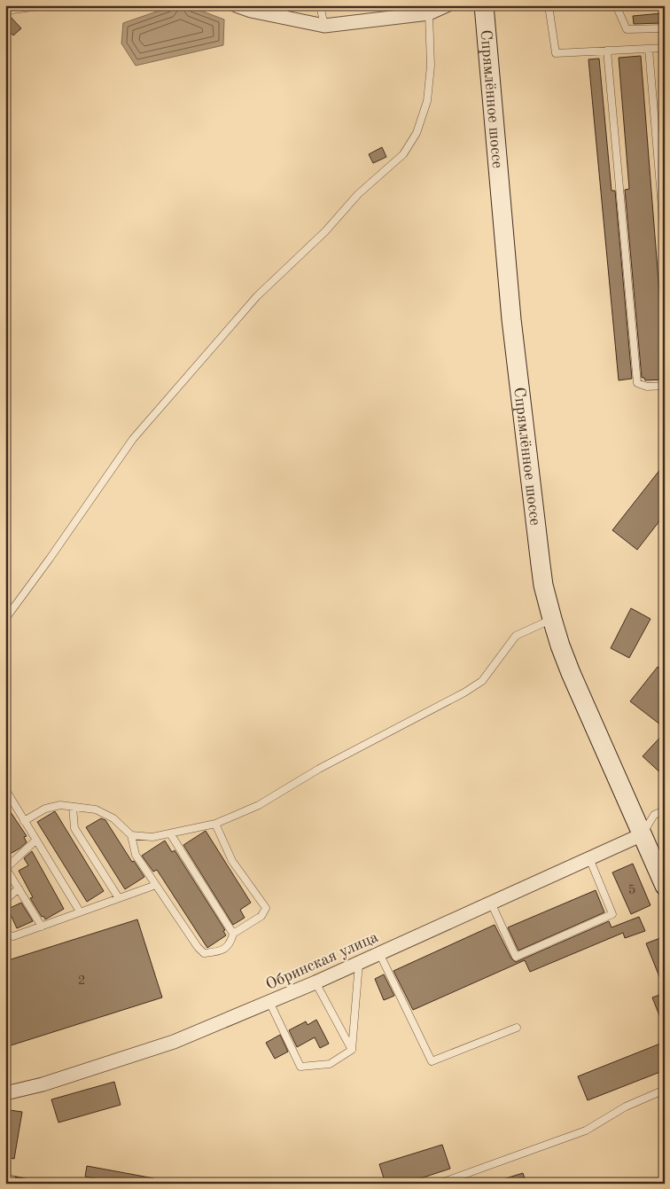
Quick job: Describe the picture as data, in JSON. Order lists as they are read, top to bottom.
{
  "streets": {
    "main road": ["Спрямлённое шоссе"],
    "street": ["Обринская улица"]
  },
  "crossings": [
    ["Спрямлённое шоссе", "Обринская улица"]
  ],
  "house_numbers": ["5", "2"]
}
